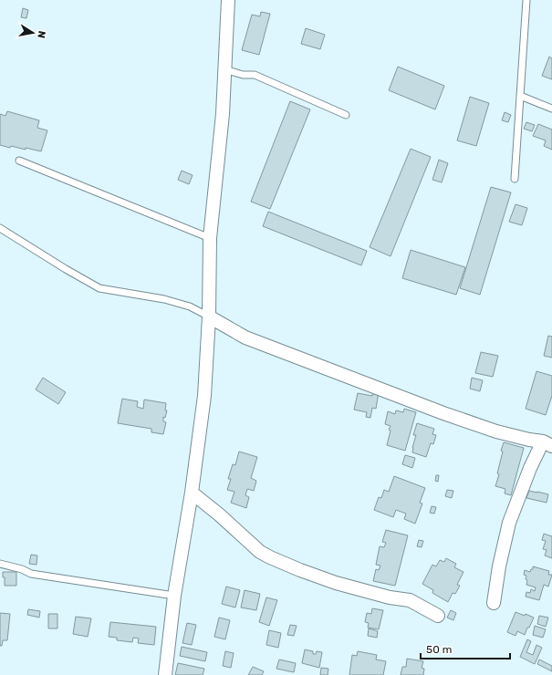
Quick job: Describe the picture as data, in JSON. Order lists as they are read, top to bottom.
{
  "scale_bar": "50 m",
  "north": "right"
}
